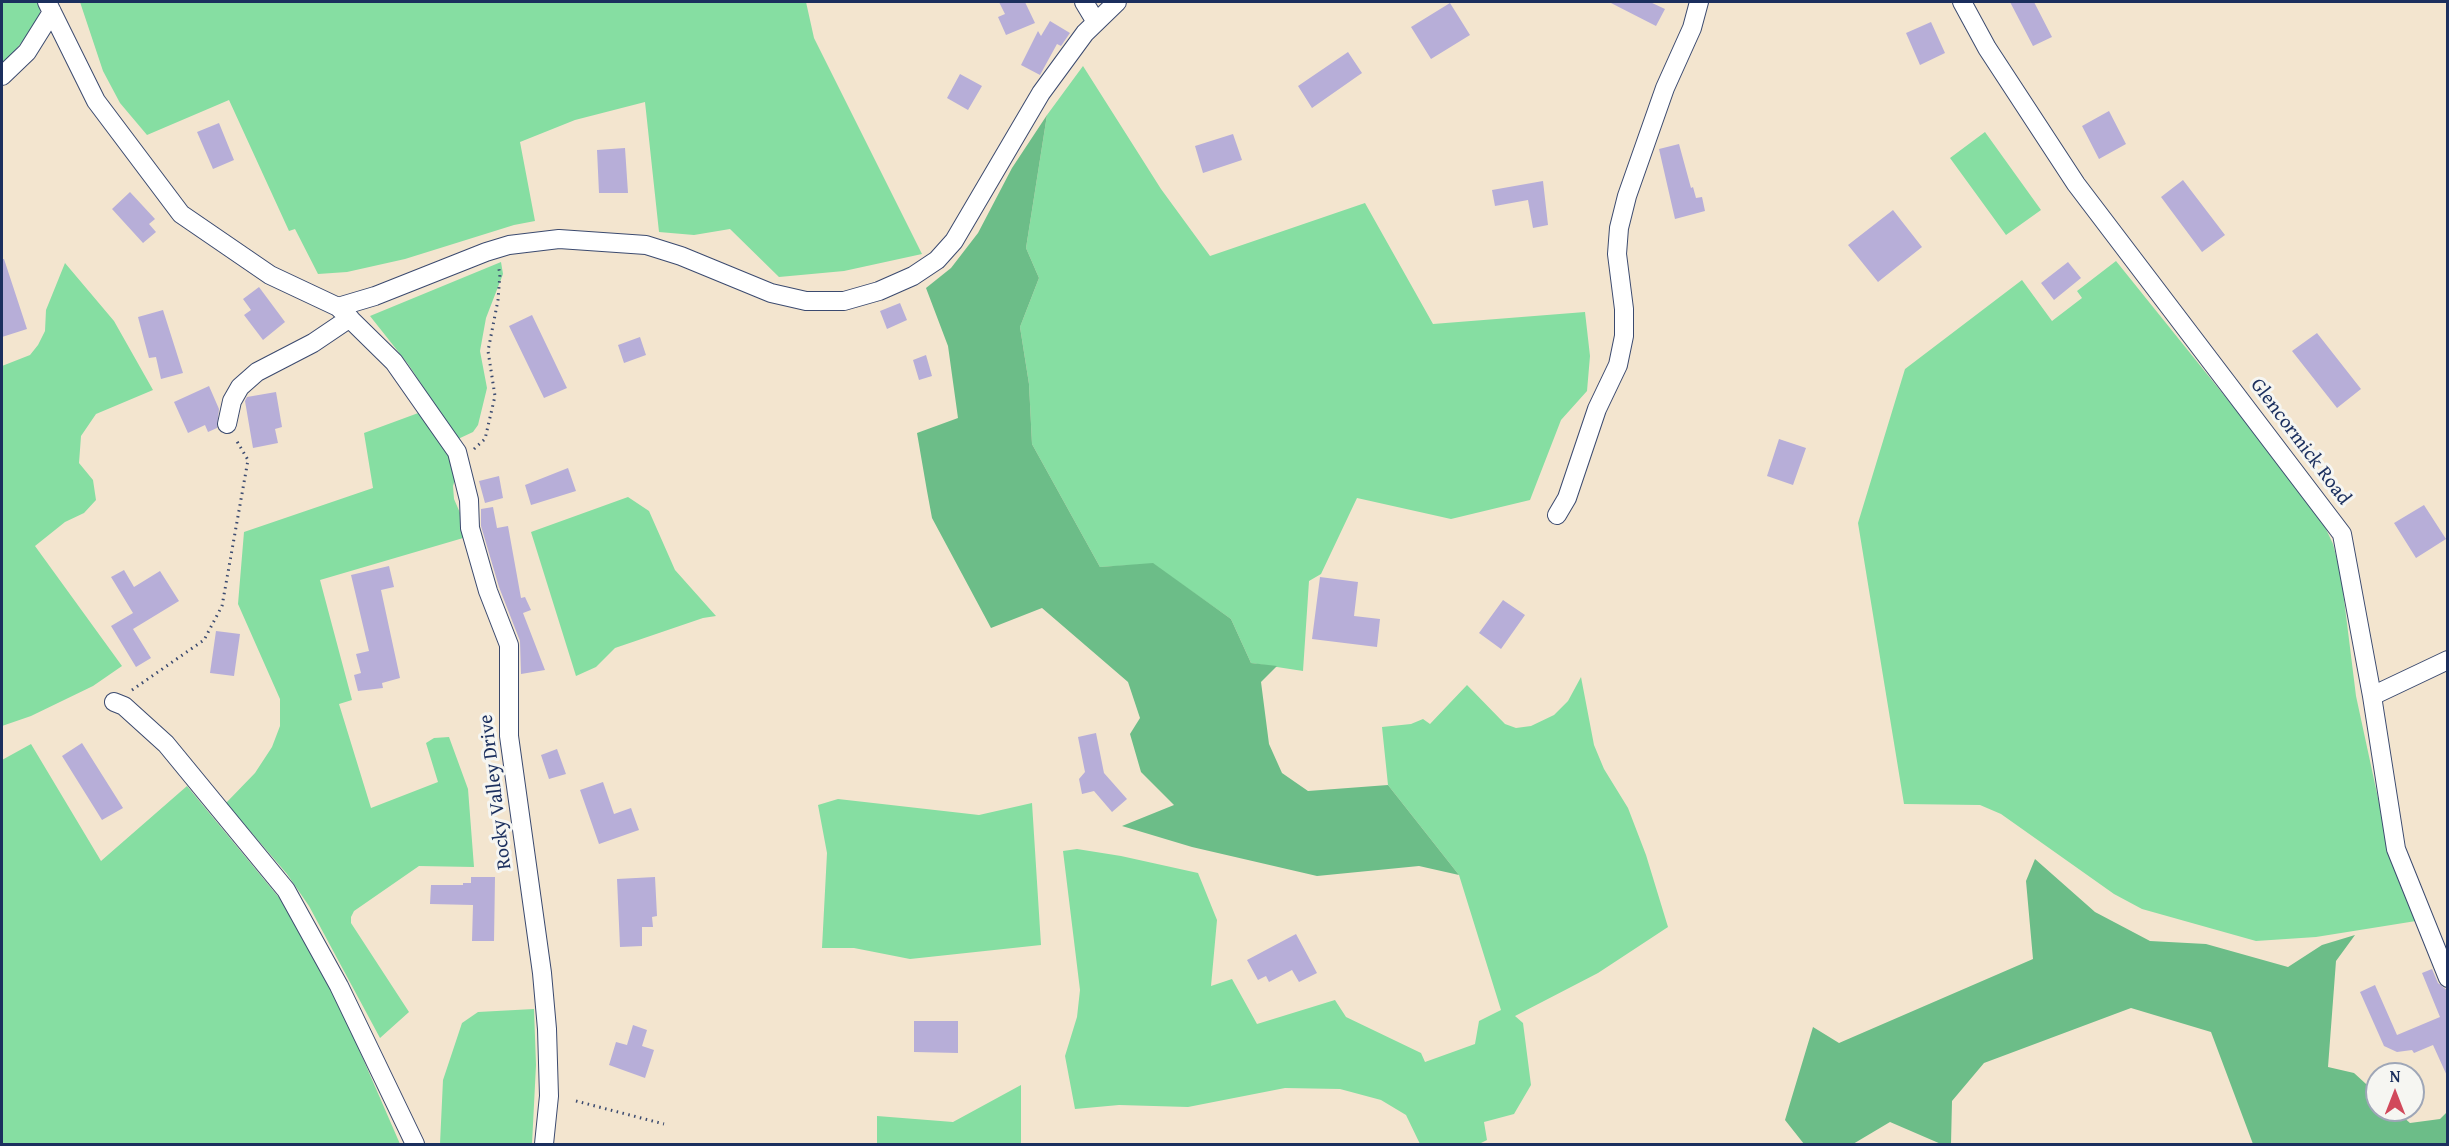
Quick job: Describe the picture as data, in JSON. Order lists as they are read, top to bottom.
{
  "streets": {
    "street": ["Glencormick Road", "Rocky Valley Drive"]
  },
  "north": "top"
}
